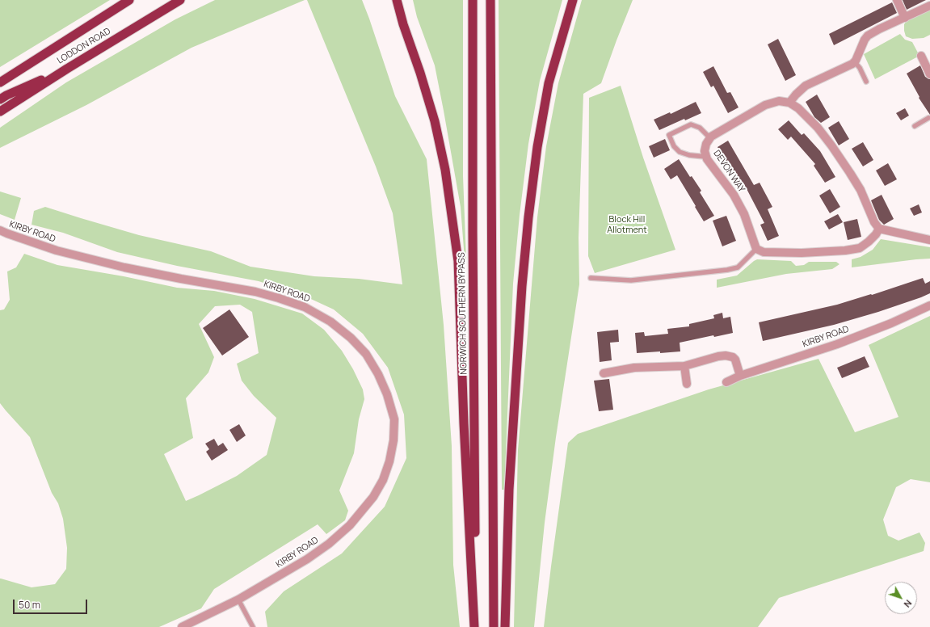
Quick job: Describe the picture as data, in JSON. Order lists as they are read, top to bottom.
{
  "streets": {
    "highway": ["LODDON ROAD", "NORWICH SOUTHERN BYPASS"],
    "street": ["DEVON WAY", "KIRBY ROAD"]
  },
  "parks": ["Block Hill Allotment"],
  "scale_bar": "50 m",
  "north": "bottom right"
}
